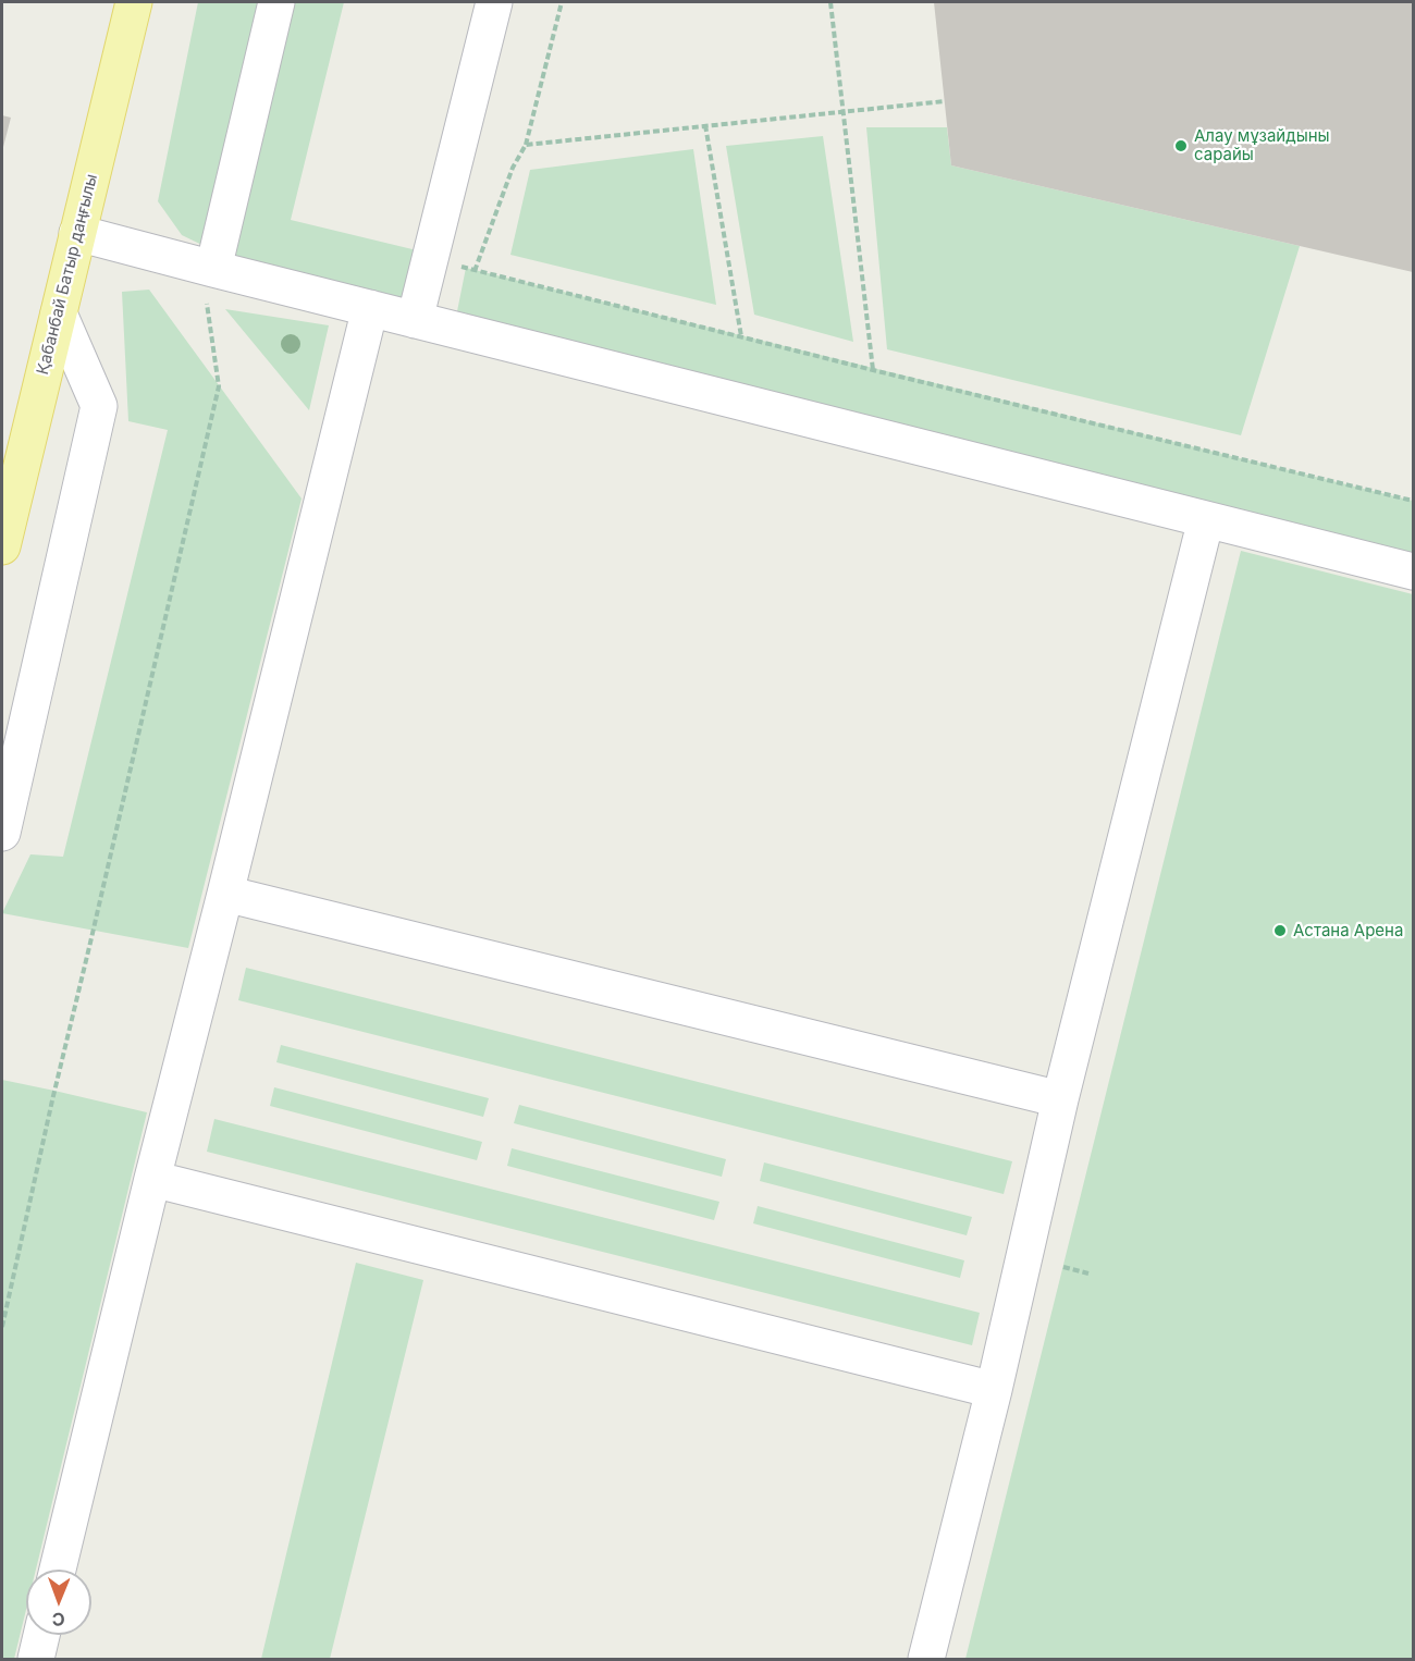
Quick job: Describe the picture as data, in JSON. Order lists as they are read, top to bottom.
{
  "streets": {
    "main road": ["Қабанбай Батыр даңғылы"]
  },
  "places": ["Алау мұзайдыны сарайы", "Астана Арена"],
  "north": "bottom"
}
